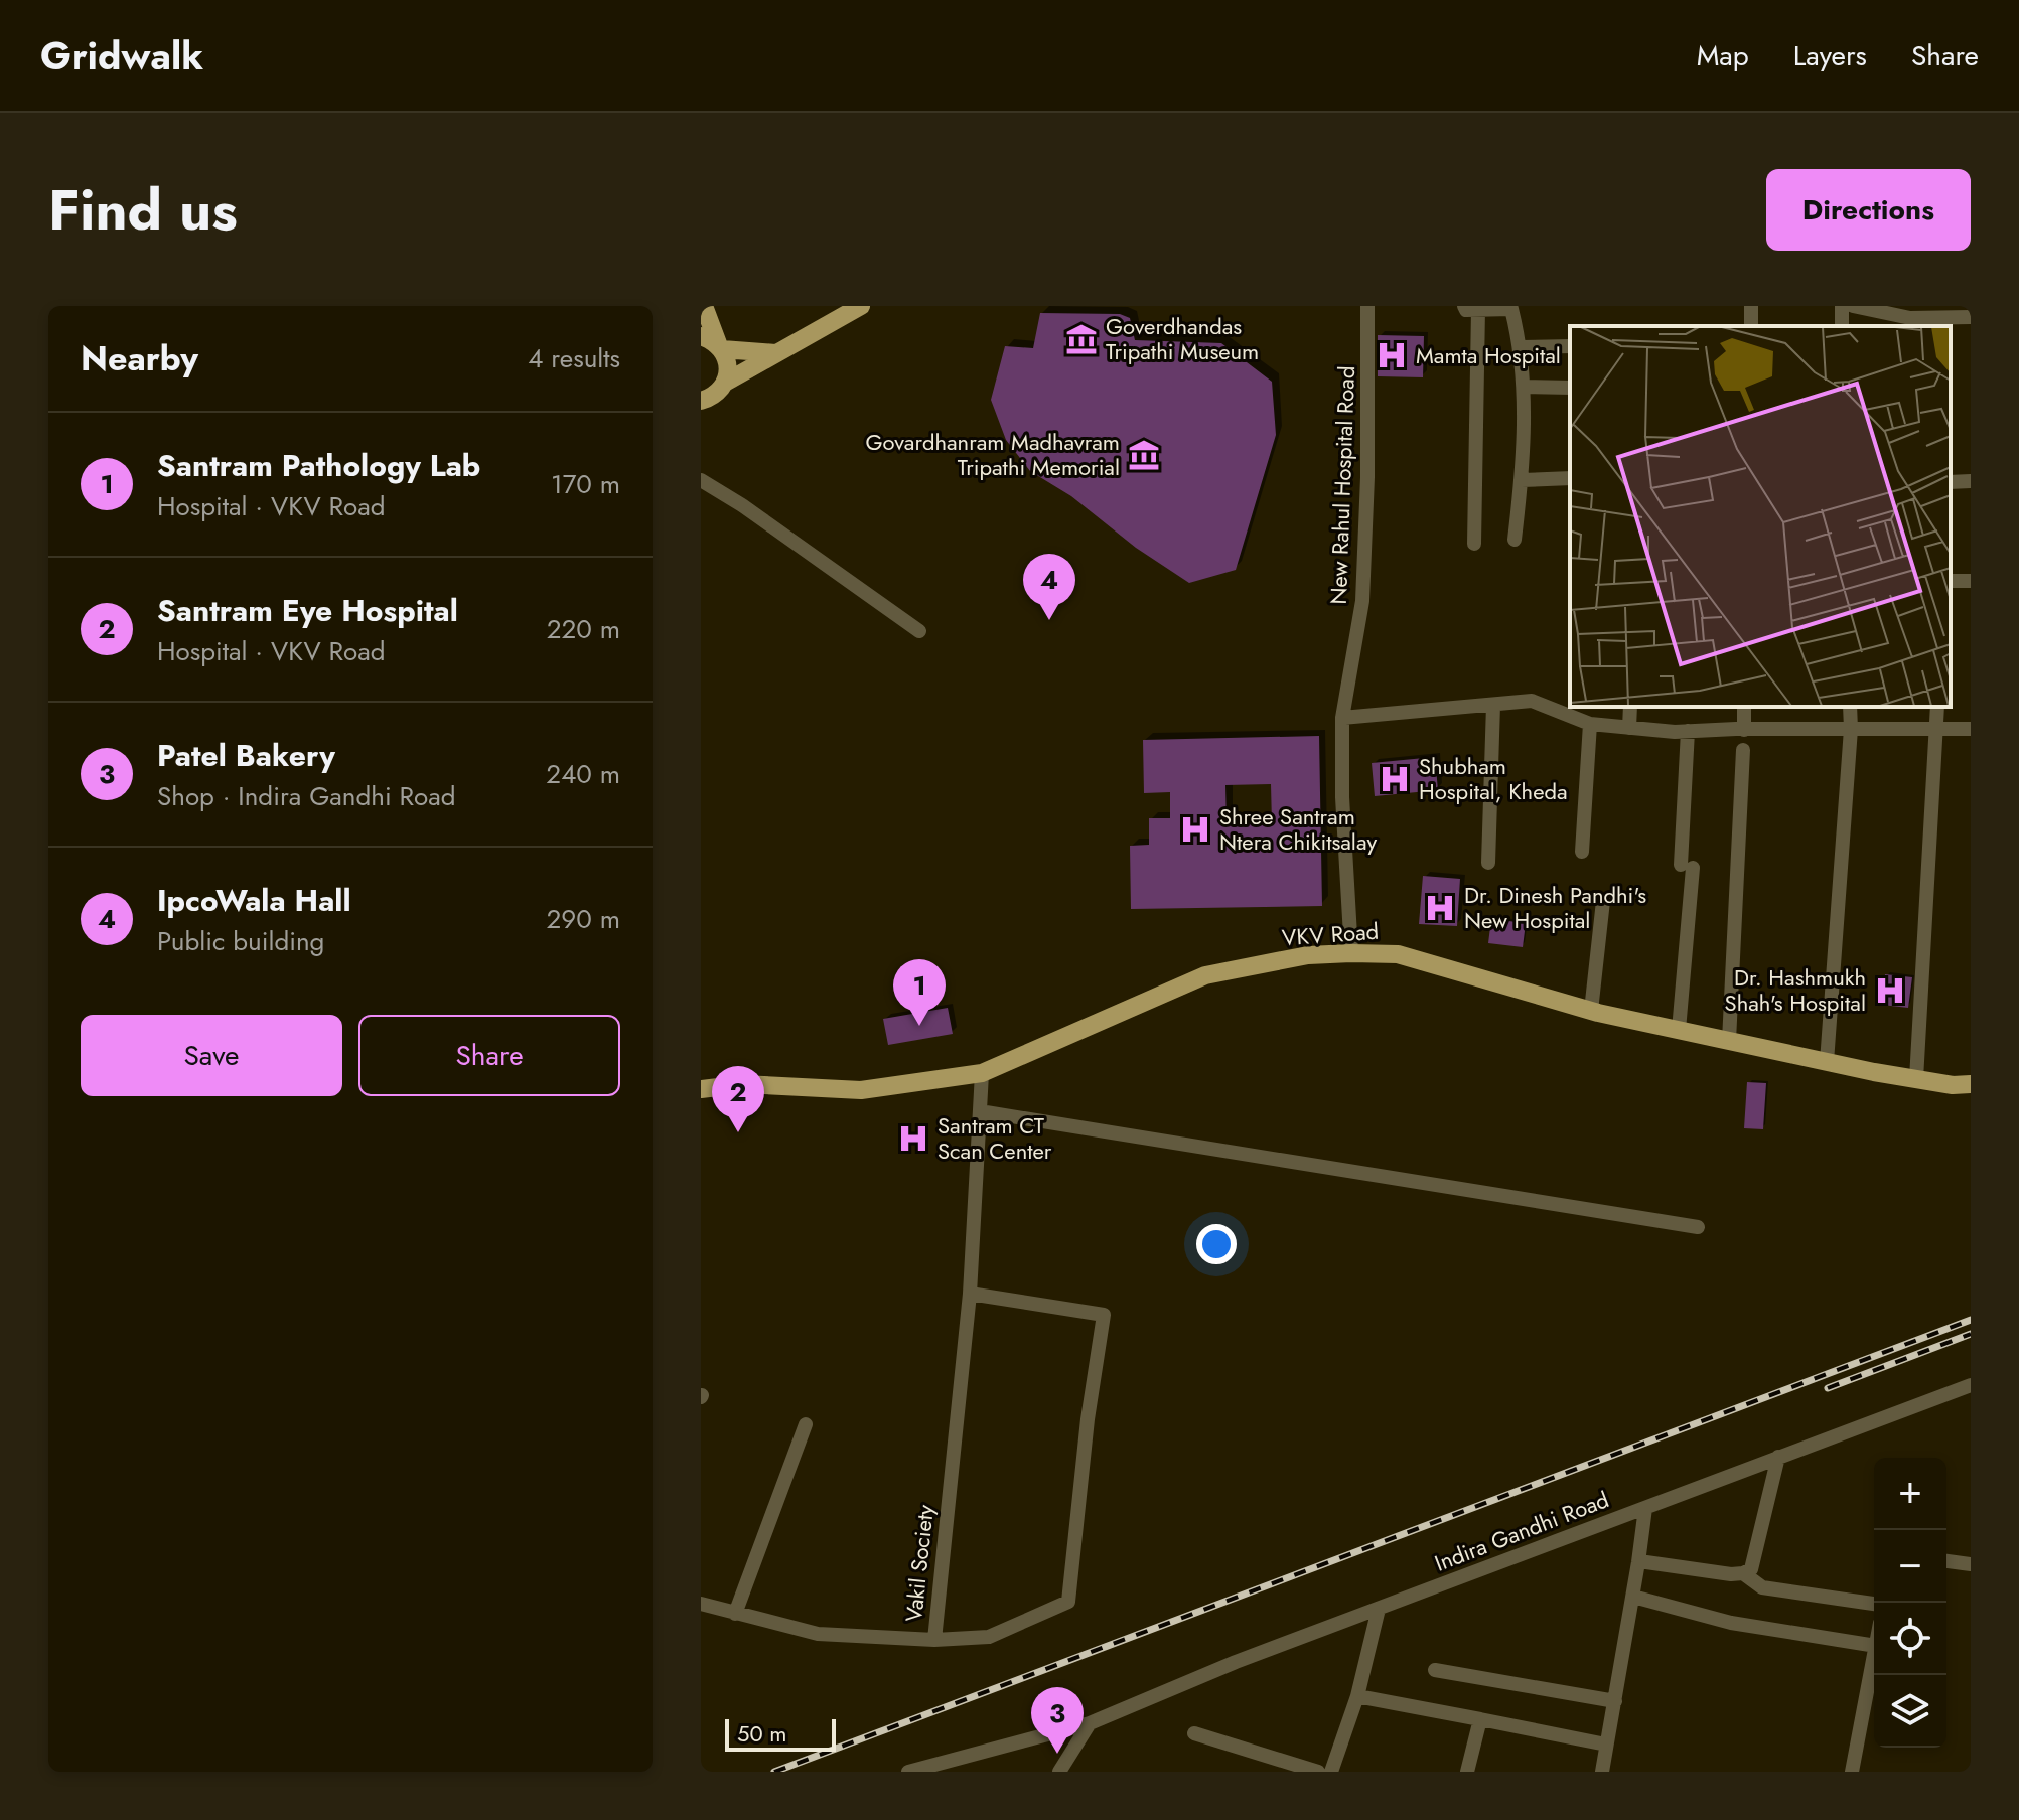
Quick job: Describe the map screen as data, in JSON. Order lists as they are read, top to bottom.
{
  "streets": {
    "main road": ["VKV Road"],
    "street": ["New Rahul Hospital Road", "Indira Gandhi Road", "Vakil Society"]
  },
  "crossings": [
    ["New Rahul Hospital Road", "VKV Road"]
  ],
  "places": {
    "museum": ["Goverdhandas Tripathi Museum", "Govardhanram Madhavram Tripathi Memorial"],
    "hospital": [
      "Mamta Hospital",
      "Shubham Hospital, Kheda",
      "Shree Santram Ntera Chikitsalay",
      "Dr. Dinesh Pandhi's New Hospital",
      "Dr. Hashmukh Shah's Hospital",
      "Santram CT Scan Center"
    ]
  },
  "scale_bar": "50 m",
  "page": {
    "header": "Gridwalk",
    "nav": ["Map", "Layers", "Share"],
    "title": "Find us",
    "buttons": [
      "Directions",
      ["Save", "Share"]
    ],
    "heading": ["Nearby", "4 results"],
    "list": [
      {
        "mark": "1",
        "name": "Santram Pathology Lab",
        "note": "Hospital · VKV Road",
        "value": "170 m"
      },
      {
        "mark": "2",
        "name": "Santram Eye Hospital",
        "note": "Hospital · VKV Road",
        "value": "220 m"
      },
      {
        "mark": "3",
        "name": "Patel Bakery",
        "note": "Shop · Indira Gandhi Road",
        "value": "240 m"
      },
      {
        "mark": "4",
        "name": "IpcoWala Hall",
        "note": "Public building",
        "value": "290 m"
      }
    ],
    "pins": [
      "4",
      "1",
      "2",
      "3"
    ],
    "map_buttons": ["+", "−"],
    "scale": "50 m"
  }
}
